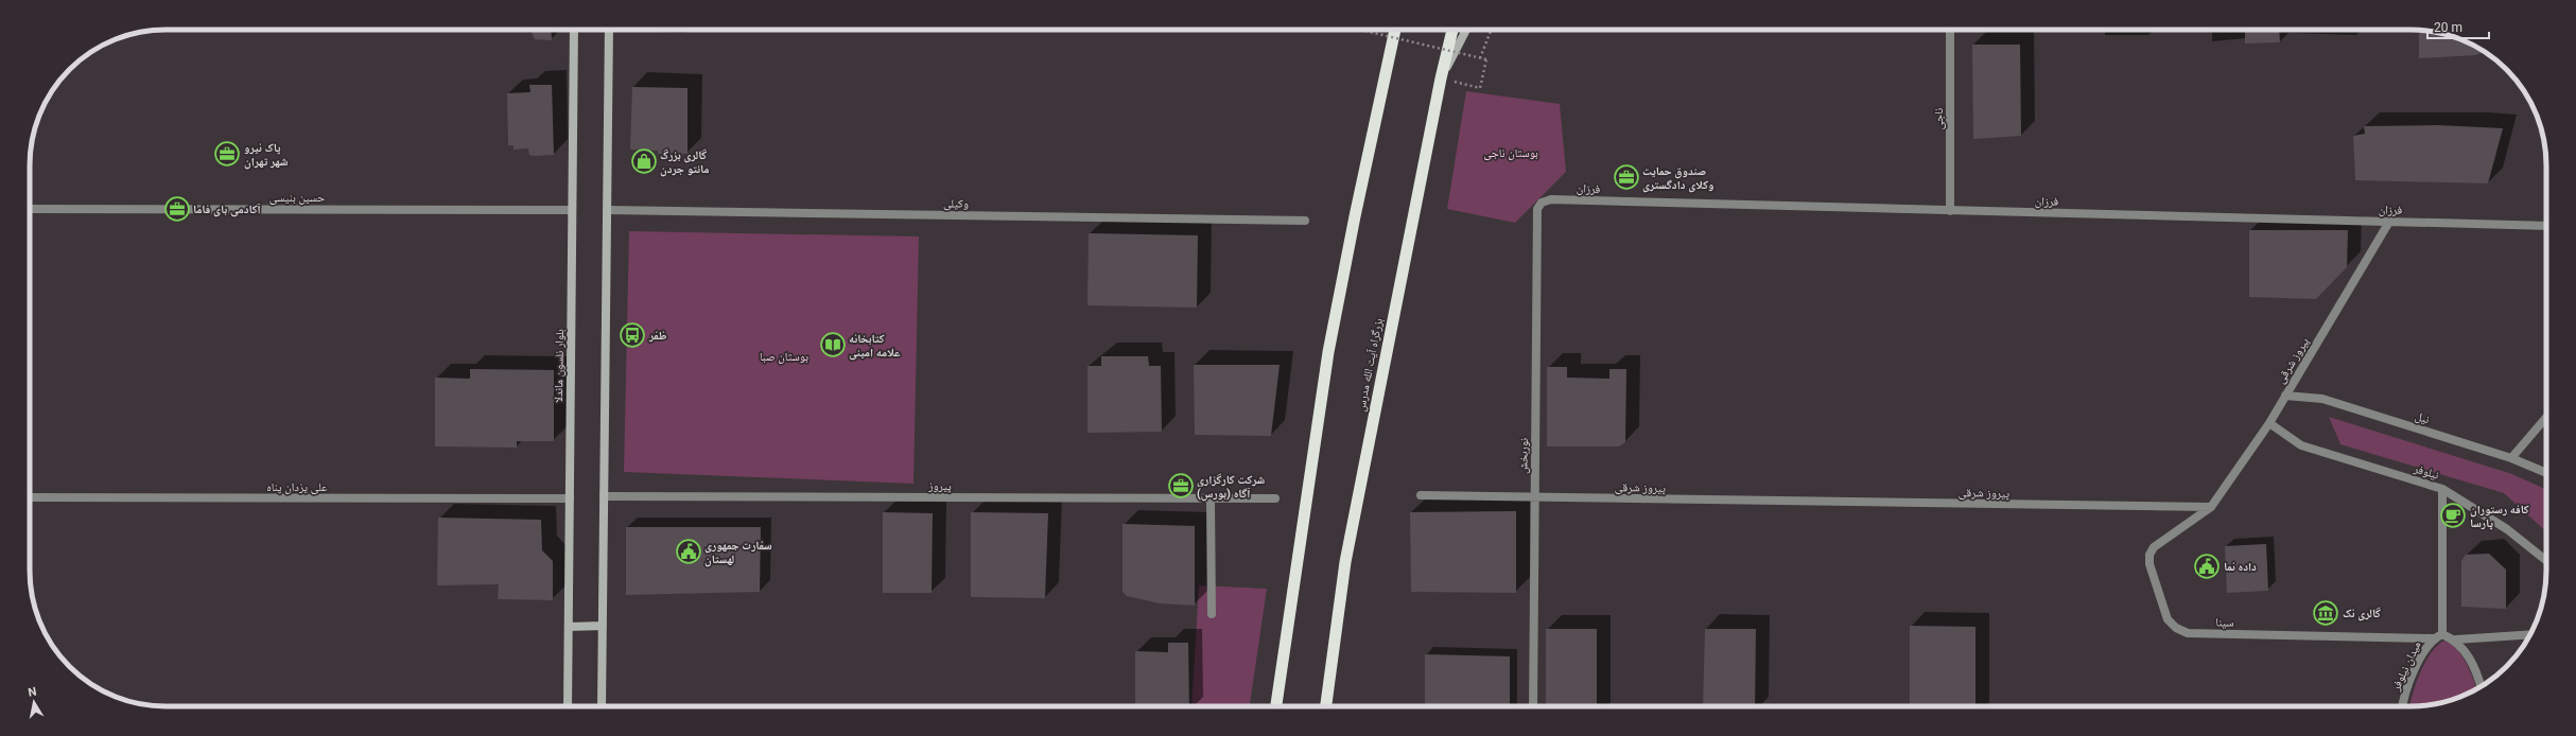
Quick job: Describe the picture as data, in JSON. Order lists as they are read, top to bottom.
{
  "streets": {
    "highway": ["بزرگراه آیت الله مدرس"],
    "main road": ["بلوار نلسون ماندلا"],
    "street": [
      "ناجی",
      "فرزان",
      "حسین بنیسی",
      "وكيلی",
      "پیروز شرقی",
      "نیل",
      "نوربخش",
      "نیلوفر",
      "پیروز",
      "علی یزدان پناه",
      "سینا",
      "میدان نیلوفر"
    ]
  },
  "crossings": [
    ["ناجی", "فرزان"],
    ["فرزان", "پیروز شرقی"],
    ["فرزان", "نوربخش"],
    ["حسین بنیسی", "بلوار نلسون ماندلا"],
    ["پیروز شرقی", "نیل"],
    ["پیروز شرقی", "نوربخش"],
    ["پیروز شرقی", "نیلوفر"],
    ["پیروز شرقی", "سینا"],
    ["بلوار نلسون ماندلا", "علی یزدان پناه"],
    ["نیلوفر", "میدان نیلوفر"],
    ["سینا", "میدان نیلوفر"]
  ],
  "parks": ["بوستان ناجی", "بوستان صبا"],
  "places": {
    "office": [
      "پاک نیرو شهر‌ تهران",
      "صندوق حمایت وکلای دادگستری",
      "آکادمی بای فاما",
      "شرکت کارگزاری آگاه (بورس)"
    ],
    "shop": ["گالری بزرگ مانتو جردن"],
    "bus stop": ["ظفر"],
    "library": ["کتابخانه علامه امینی"],
    "cafe": ["کافه رستوران پارسا"],
    "public building": ["سفارت جمهوری لهستان", "داده نما"],
    "museum": ["گالری نک"]
  },
  "scale_bar": "20 m",
  "north": "top"
}
